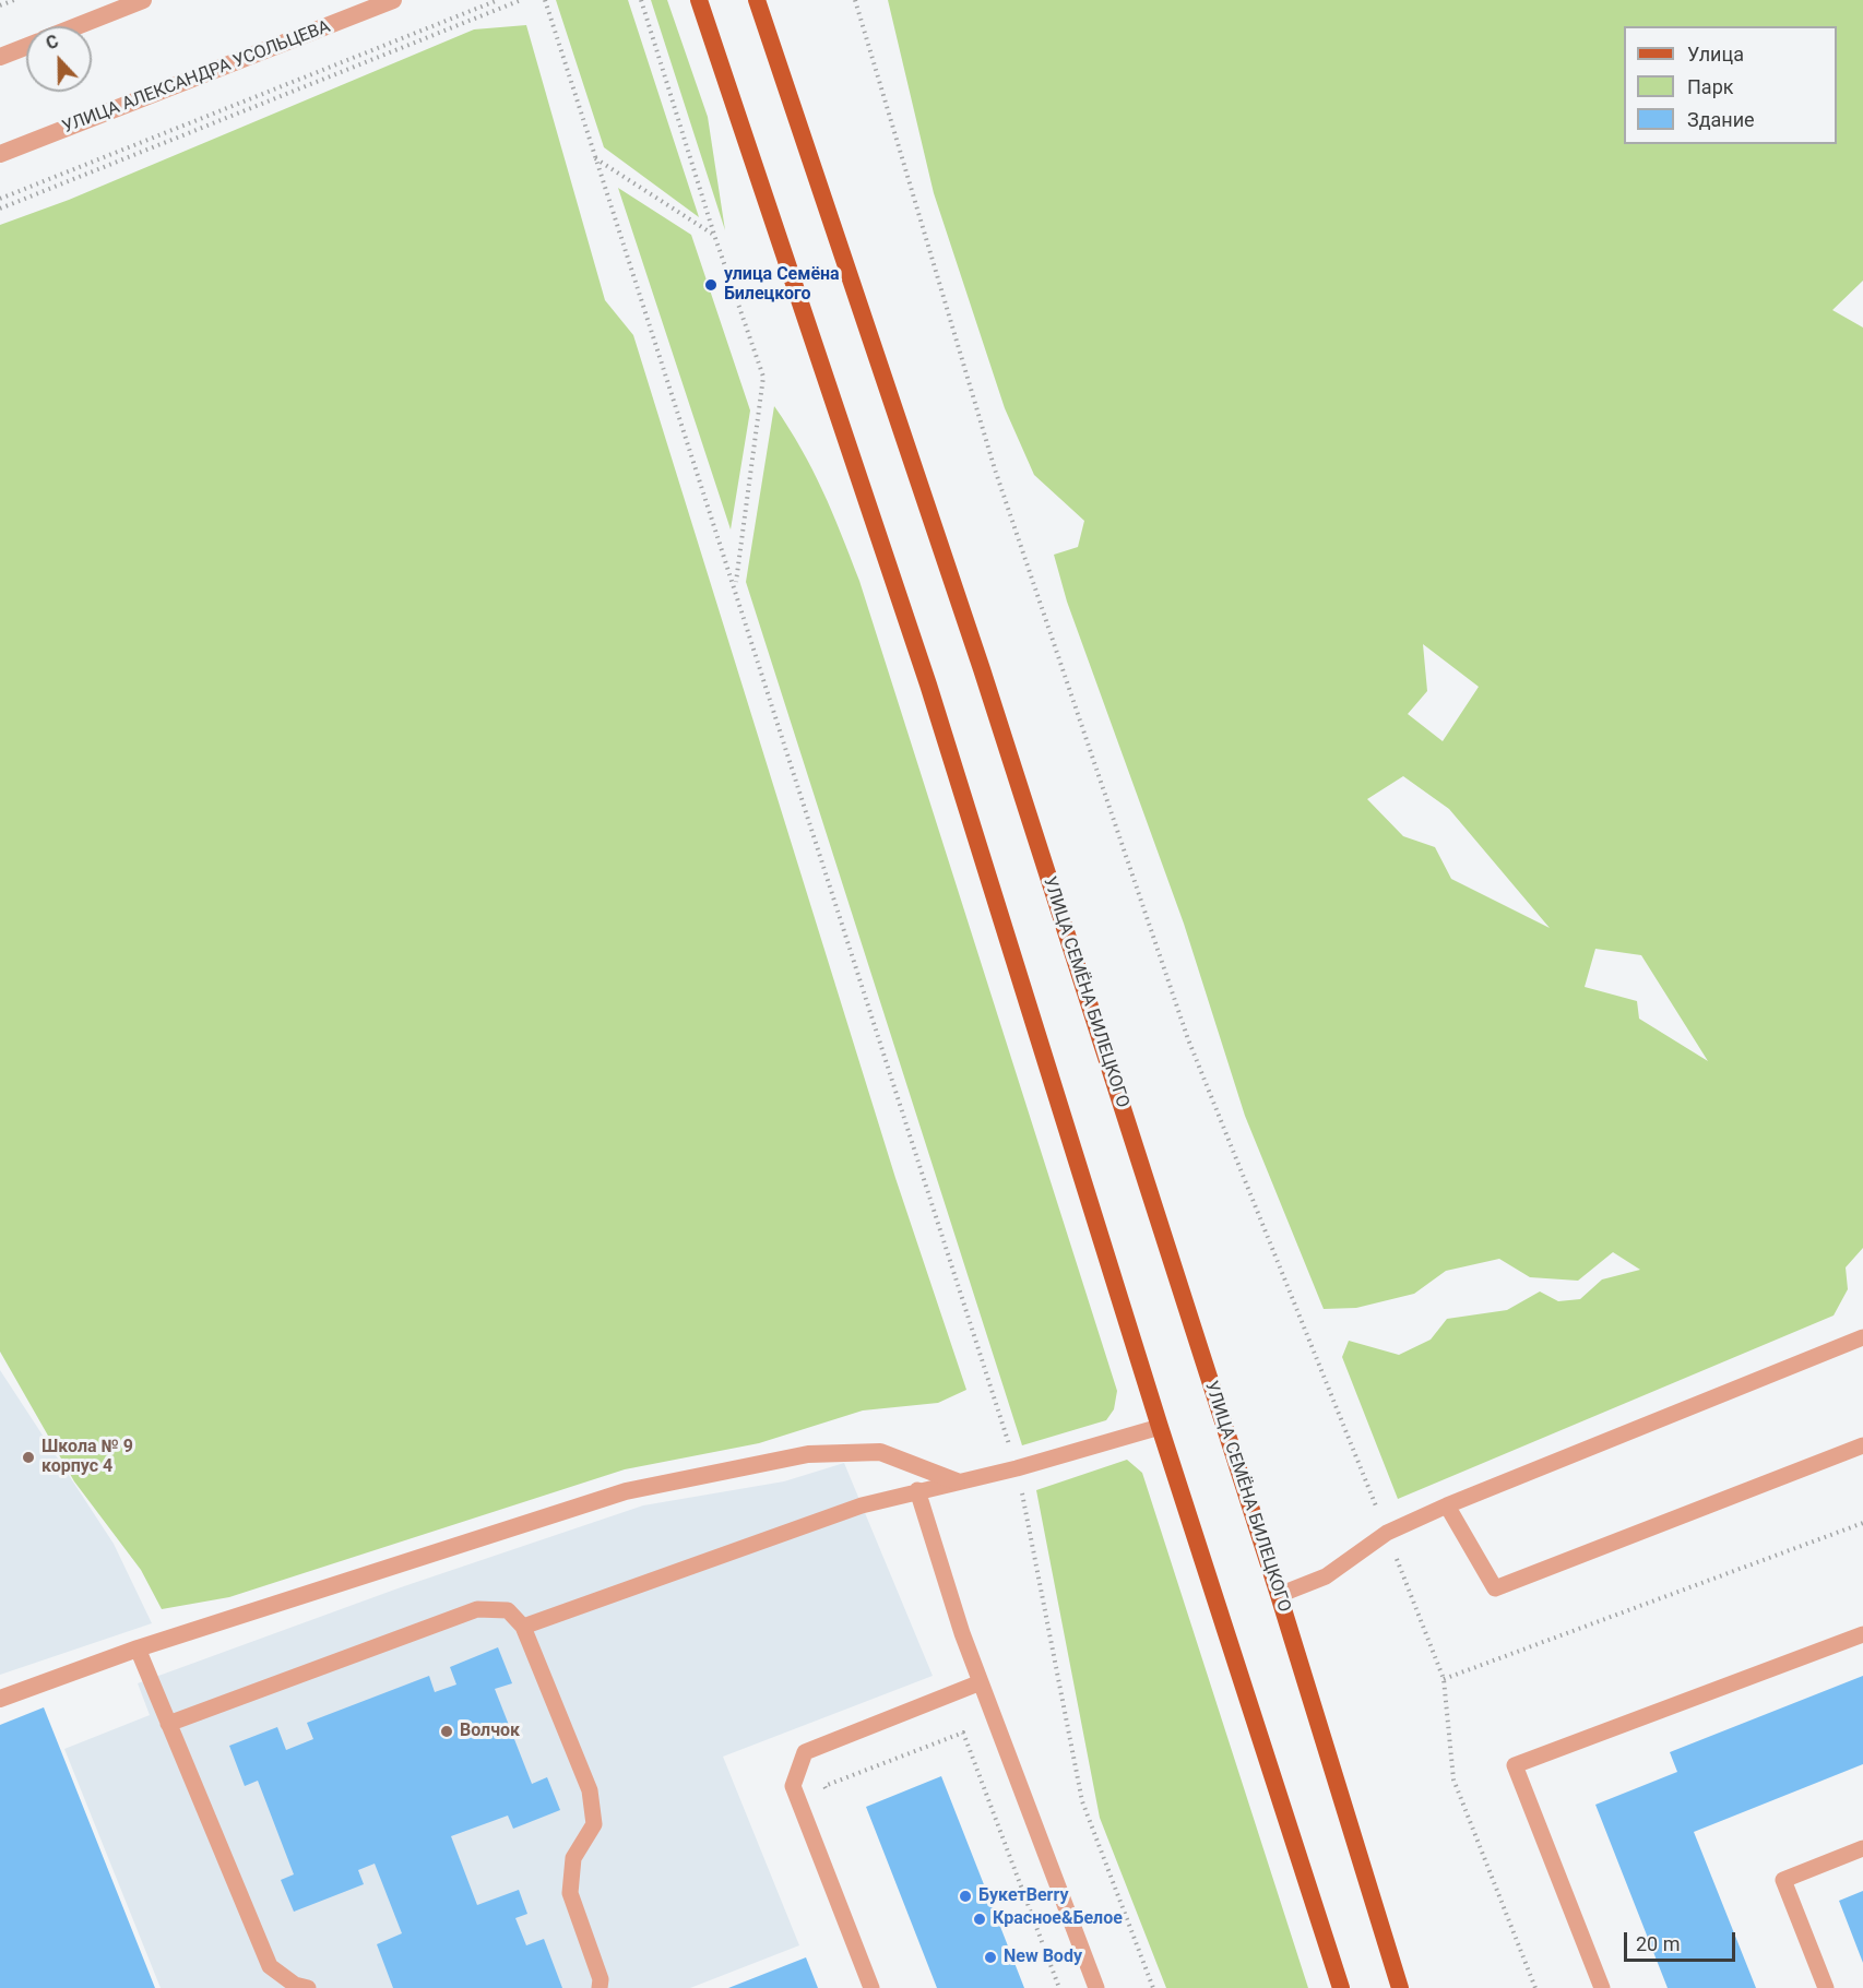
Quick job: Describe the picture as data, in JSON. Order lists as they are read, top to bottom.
{
  "streets": {
    "main road": ["УЛИЦА СЕМЁНА БИЛЕЦКОГО"],
    "street": ["УЛИЦА АЛЕКСАНДРА УСОЛЬЦЕВА"]
  },
  "places": [
    "улица Семёна Билецкого",
    "Школа № 9 корпус 4",
    "Волчок",
    "БукетBerry",
    "Красное&Белое",
    "New Body"
  ],
  "legend": ["Улица", "Парк", "Здание"],
  "scale_bar": "20 m",
  "north": "top"
}
